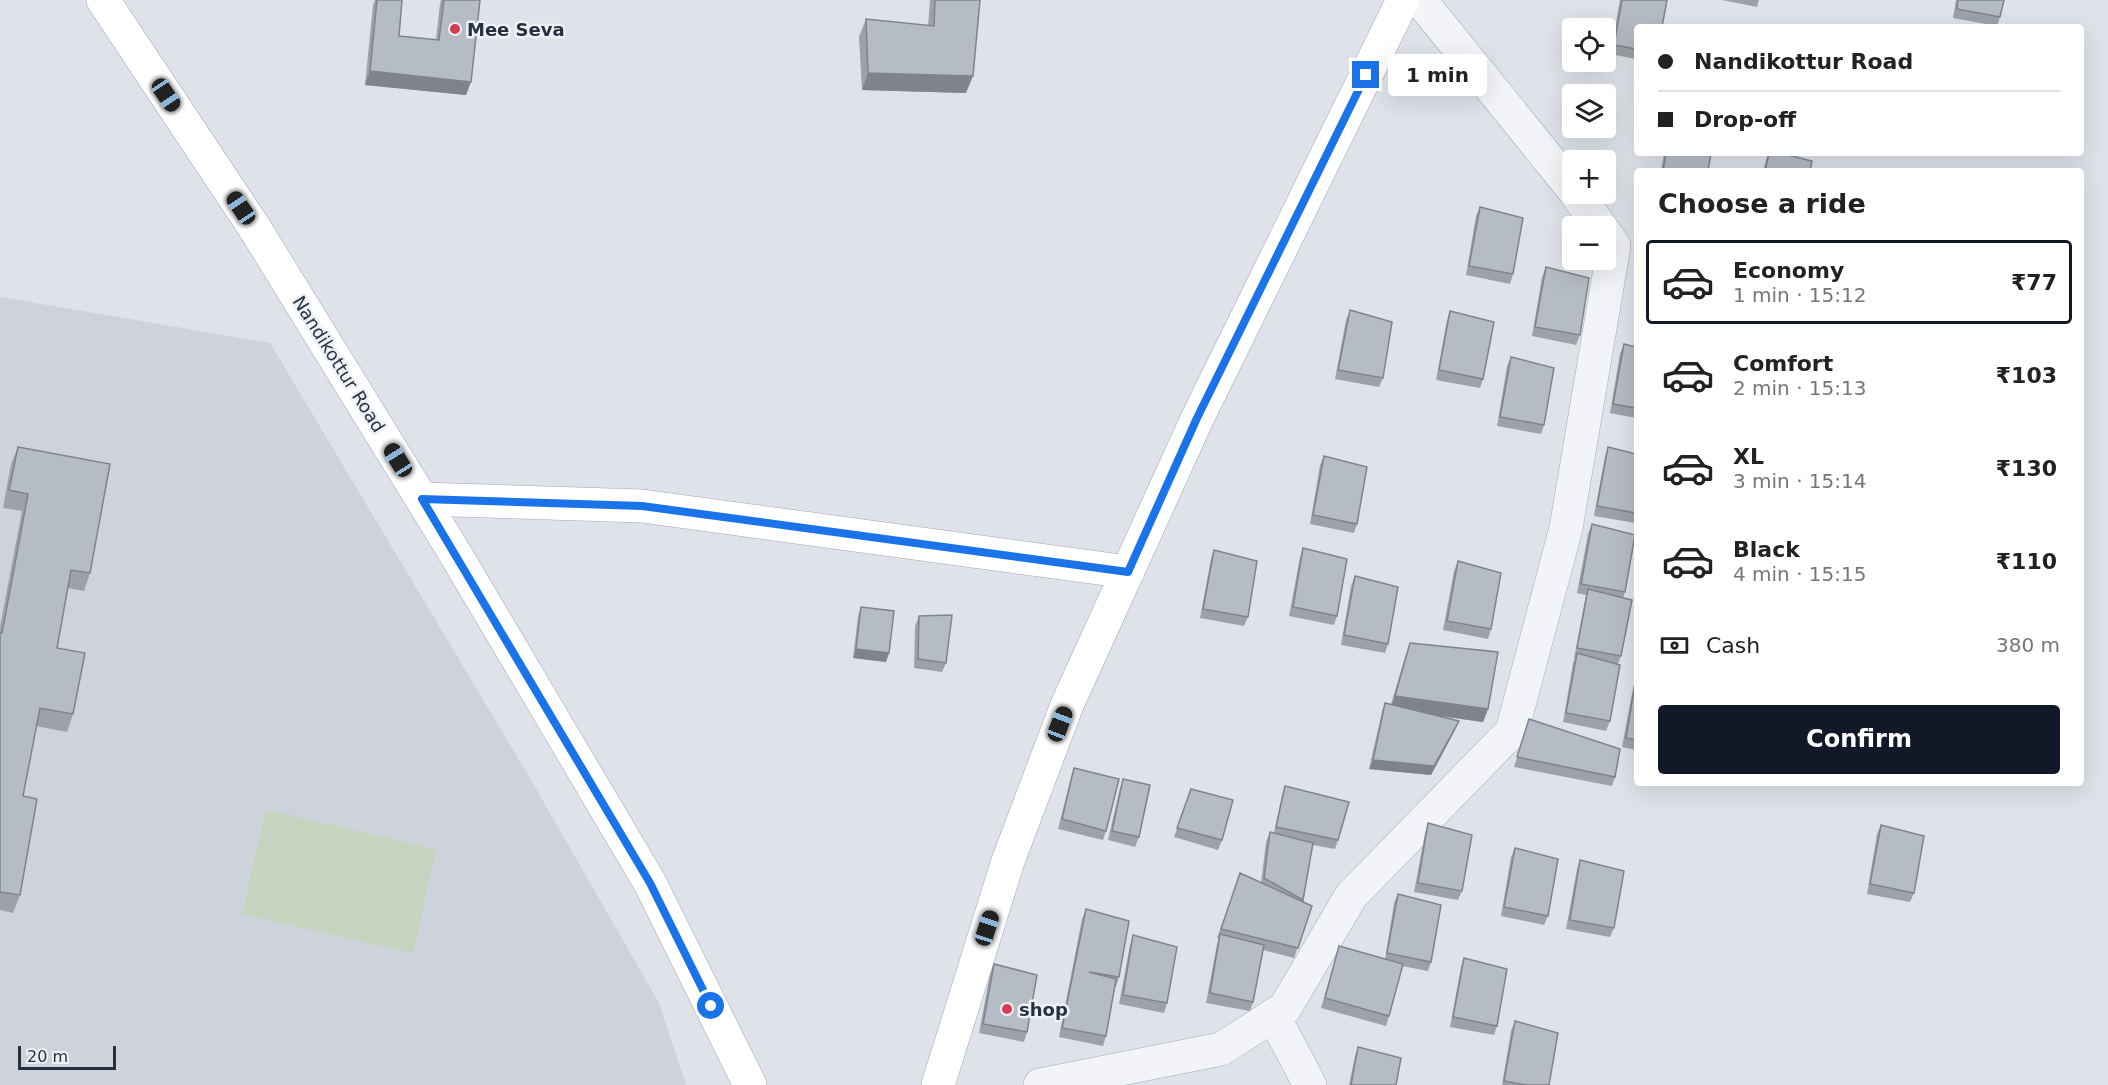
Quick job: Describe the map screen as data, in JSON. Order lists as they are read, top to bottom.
{
  "streets": {
    "main road": ["Nandikottur Road"]
  },
  "places": ["Mee Seva", "shop"],
  "scale_bar": "20 m",
  "page": {
    "map_buttons": ["+", "−"],
    "banner": ["Nandikottur Road", "Drop-off"],
    "bubble": "1 min",
    "heading": "Choose a ride",
    "list": [
      {
        "name": "Economy",
        "note": "1 min · 15:12",
        "value": "₹77"
      },
      {
        "name": "Comfort",
        "note": "2 min · 15:13",
        "value": "₹103"
      },
      {
        "name": "XL",
        "note": "3 min · 15:14",
        "value": "₹130"
      },
      {
        "name": "Black",
        "note": "4 min · 15:15",
        "value": "₹110"
      }
    ],
    "pay": ["Cash", "380 m"],
    "buttons": "Confirm",
    "scale": "20 m"
  }
}
